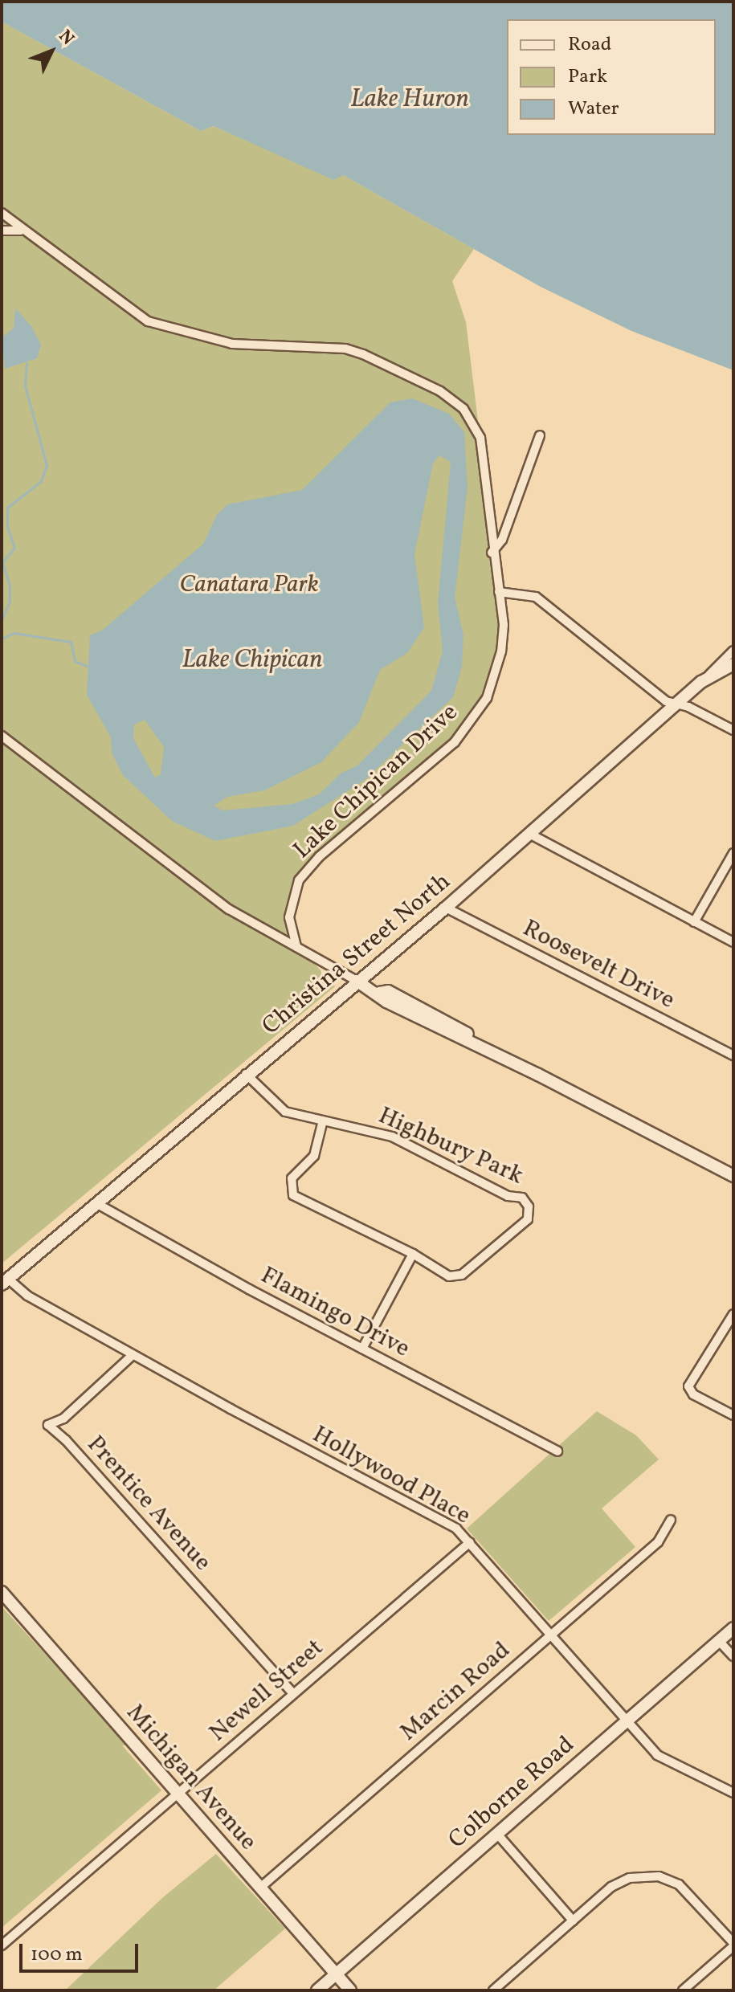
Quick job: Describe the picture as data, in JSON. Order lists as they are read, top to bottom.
{
  "streets": {
    "main road": ["Christina Street North", "Michigan Avenue", "Colborne Road"],
    "street": [
      "Lake Chipican Drive",
      "Roosevelt Drive",
      "Highbury Park",
      "Flamingo Drive",
      "Hollywood Place",
      "Prentice Avenue",
      "Newell Street",
      "Marcin Road"
    ]
  },
  "crossings": [
    ["Christina Street North", "Roosevelt Drive"],
    ["Christina Street North", "Highbury Park"],
    ["Christina Street North", "Flamingo Drive"],
    ["Christina Street North", "Hollywood Place"],
    ["Hollywood Place", "Prentice Avenue"],
    ["Hollywood Place", "Newell Street"],
    ["Hollywood Place", "Marcin Road"],
    ["Hollywood Place", "Colborne Road"],
    ["Prentice Avenue", "Newell Street"],
    ["Newell Street", "Michigan Avenue"],
    ["Marcin Road", "Michigan Avenue"],
    ["Michigan Avenue", "Colborne Road"]
  ],
  "water": ["Lake Huron", "Lake Chipican"],
  "parks": ["Canatara Park"],
  "legend": ["Road", "Park", "Water"],
  "scale_bar": "100 m",
  "north": "top right"
}
